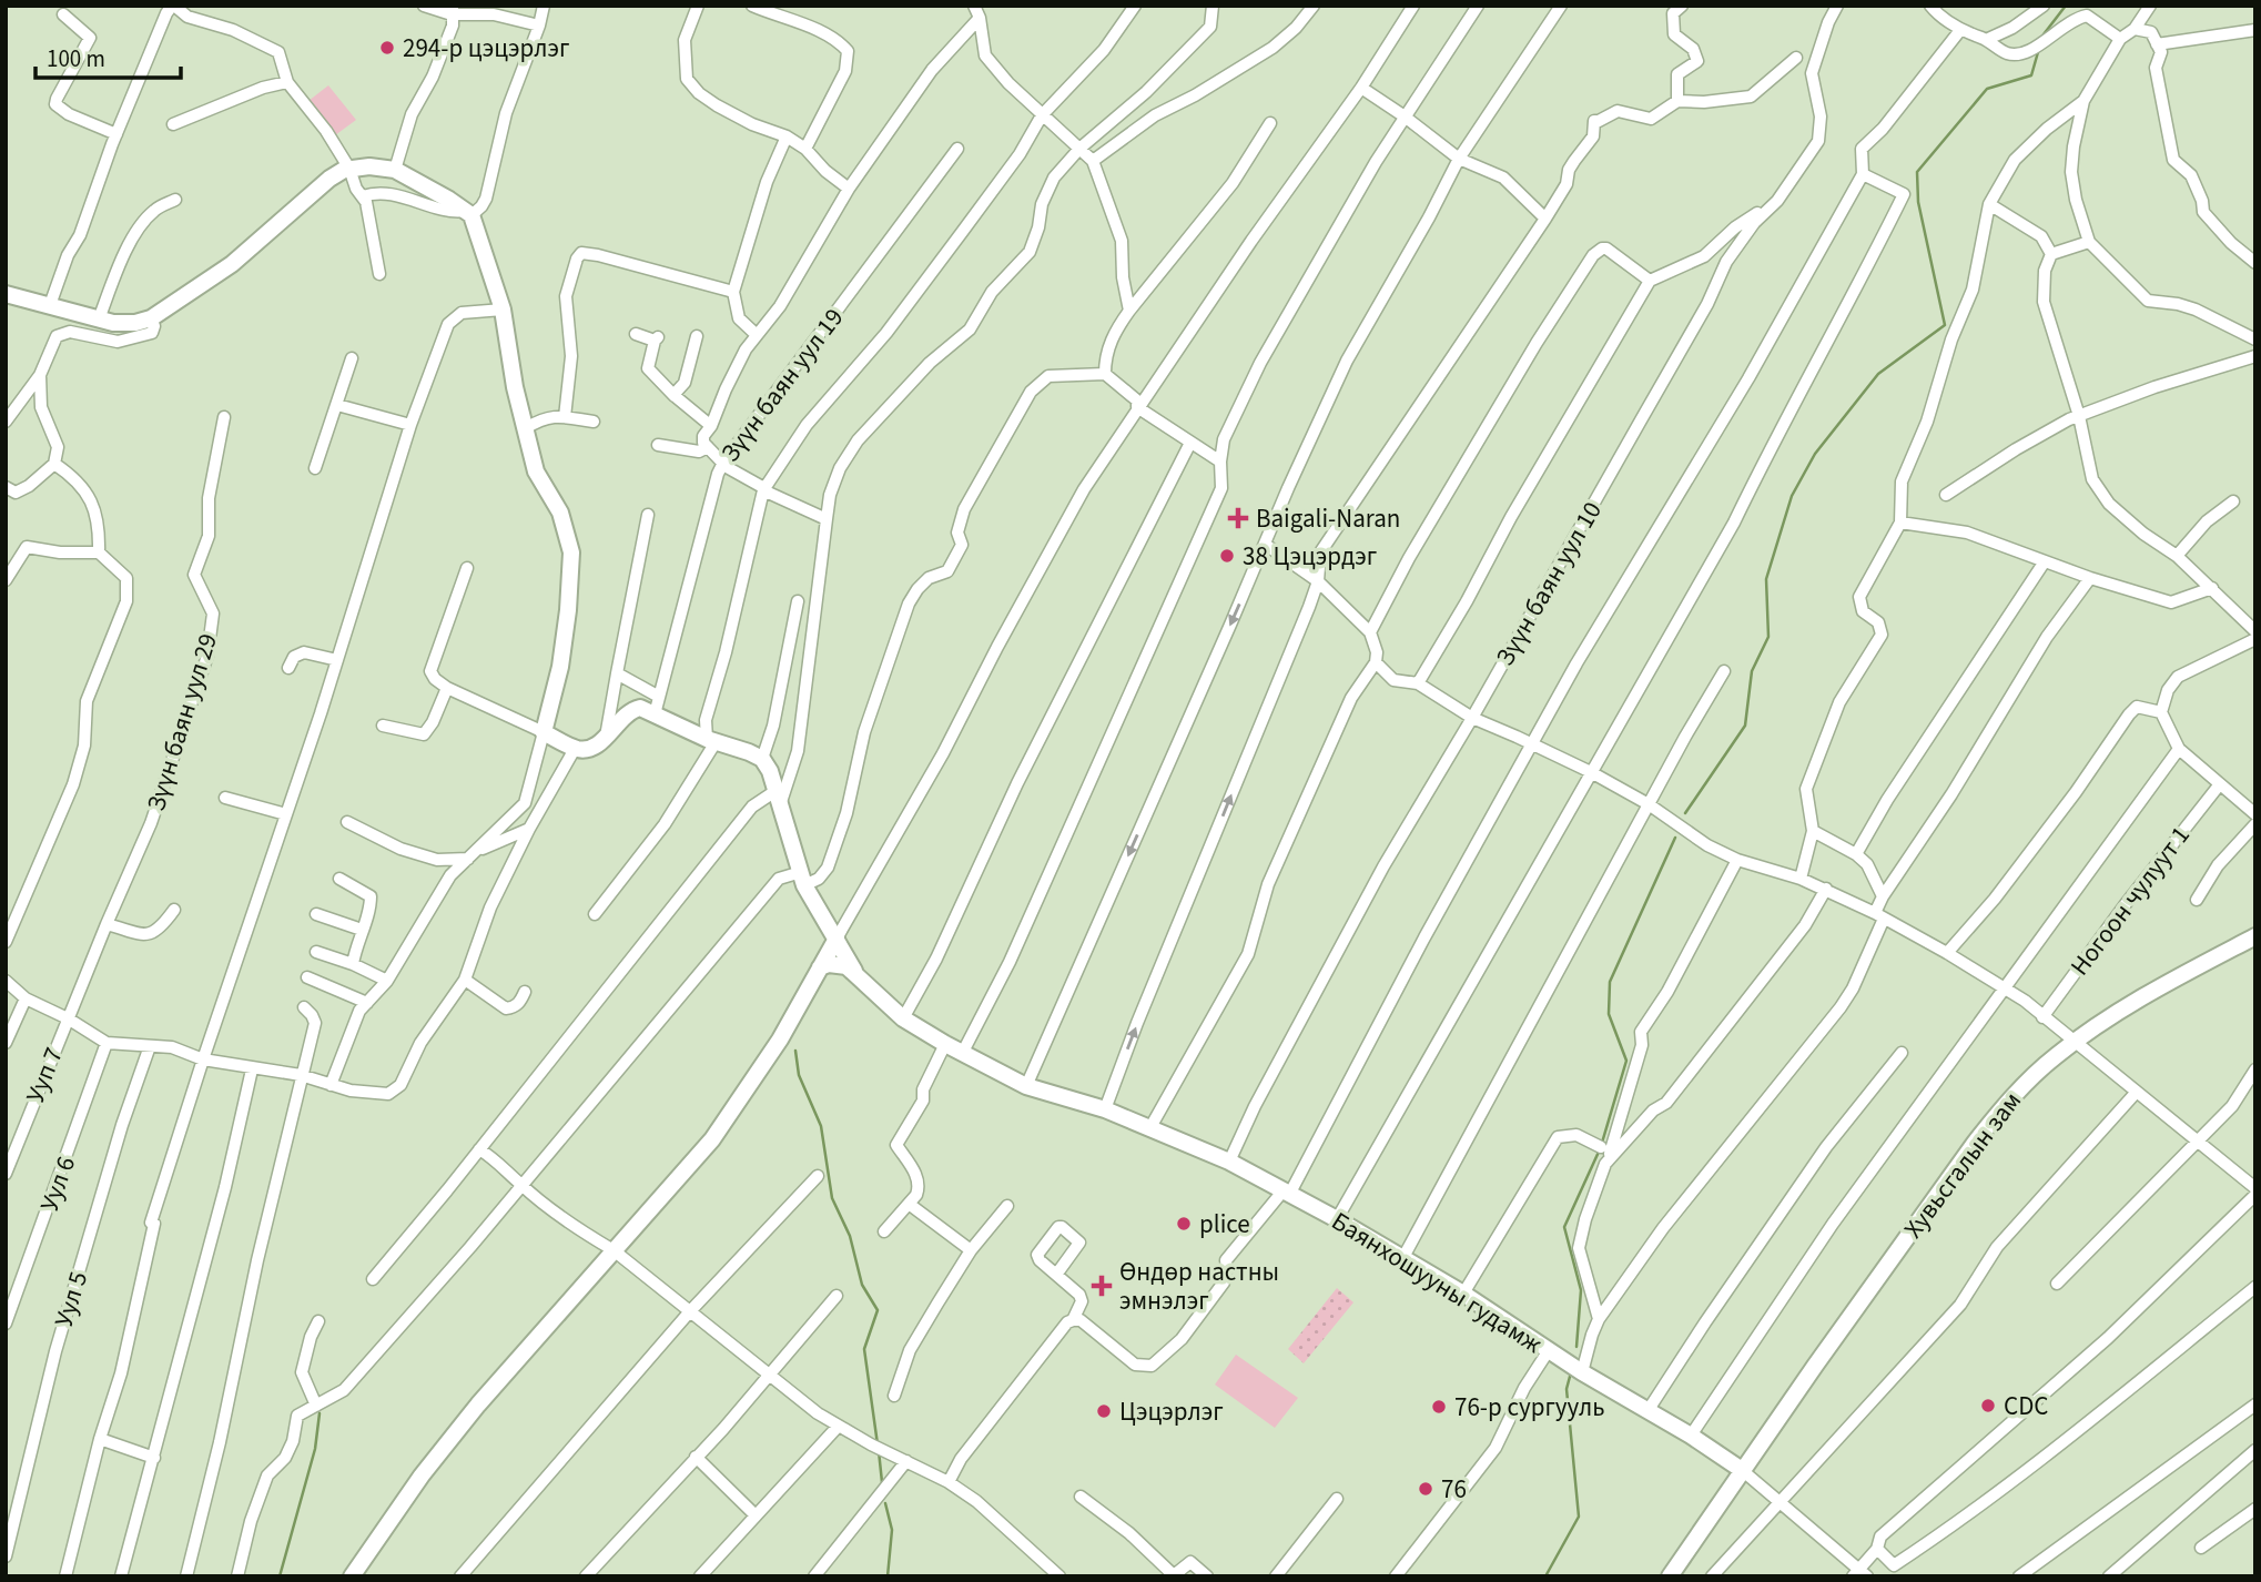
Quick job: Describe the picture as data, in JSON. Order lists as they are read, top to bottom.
{
  "streets": {
    "street": [
      "Зүүн баян уул 19",
      "Зүүн баян уул 10",
      "Зүүн баян уул 29",
      "Ногоон чулуут 1",
      "Ууп 7",
      "Хувьсгалын зам",
      "Уул 6",
      "Баянхошууны гудамж",
      "Уул 5"
    ]
  },
  "crossings": [
    ["Зүүн баян уул 10", "Баянхошууны гудамж"],
    ["Зүүн баян уул 29", "Ууп 7"],
    ["Хувьсгалын зам", "Баянхошууны гудамж"]
  ],
  "places": {
    "other": [
      "294-р цэцэрлэг",
      "38 Цэцэрдэг",
      "plice",
      "CDC",
      "76-р сургууль",
      "Цэцэрлэг",
      "76"
    ],
    "health": ["Baigali-Naran", "Өндөр настны эмнэлэг"]
  },
  "scale_bar": "100 m"
}
